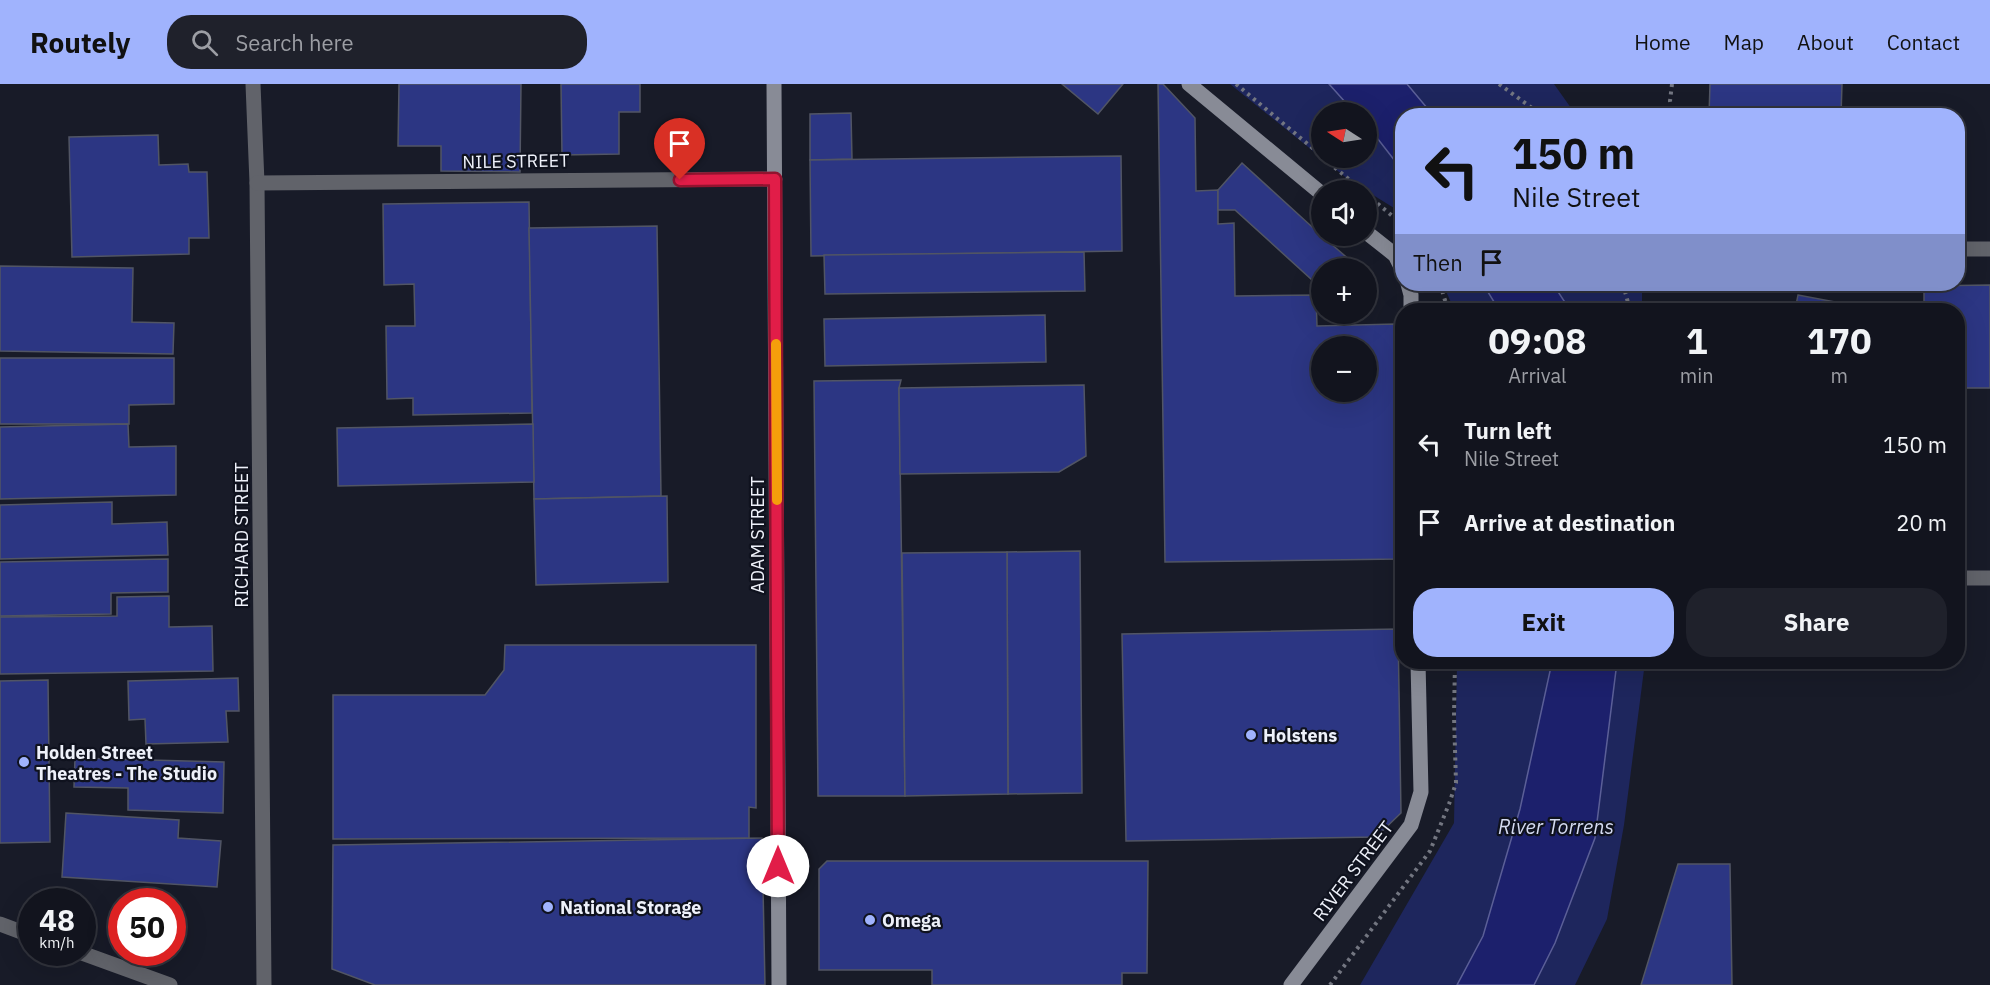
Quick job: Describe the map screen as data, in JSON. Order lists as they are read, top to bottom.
{
  "streets": {
    "main road": ["ADAM STREET", "RIVER STREET"],
    "street": ["NILE STREET", "RICHARD STREET"]
  },
  "crossings": [
    ["NILE STREET", "RICHARD STREET"],
    ["NILE STREET", "ADAM STREET"]
  ],
  "water": ["River Torrens"],
  "places": [
    "Holstens",
    "Holden Street Theatres - The Studio",
    "National Storage",
    "Omega"
  ],
  "north": "left",
  "page": {
    "header": "Routely",
    "search": "Search here",
    "nav": [
      "Home",
      "Map",
      "About",
      "Contact"
    ],
    "map_buttons": ["+", "−"],
    "turn": ["150 m", "Nile Street"],
    "then": "Then",
    "eta": [
      "09:08",
      "Arrival",
      "1",
      "min",
      "170",
      "m"
    ],
    "list": [
      {
        "name": "Turn left",
        "note": "Nile Street",
        "value": "150 m"
      },
      {
        "name": "Arrive at destination",
        "value": "20 m"
      }
    ],
    "buttons": ["Exit", "Share"],
    "speed": "48 km/h",
    "limit": "50"
  }
}
